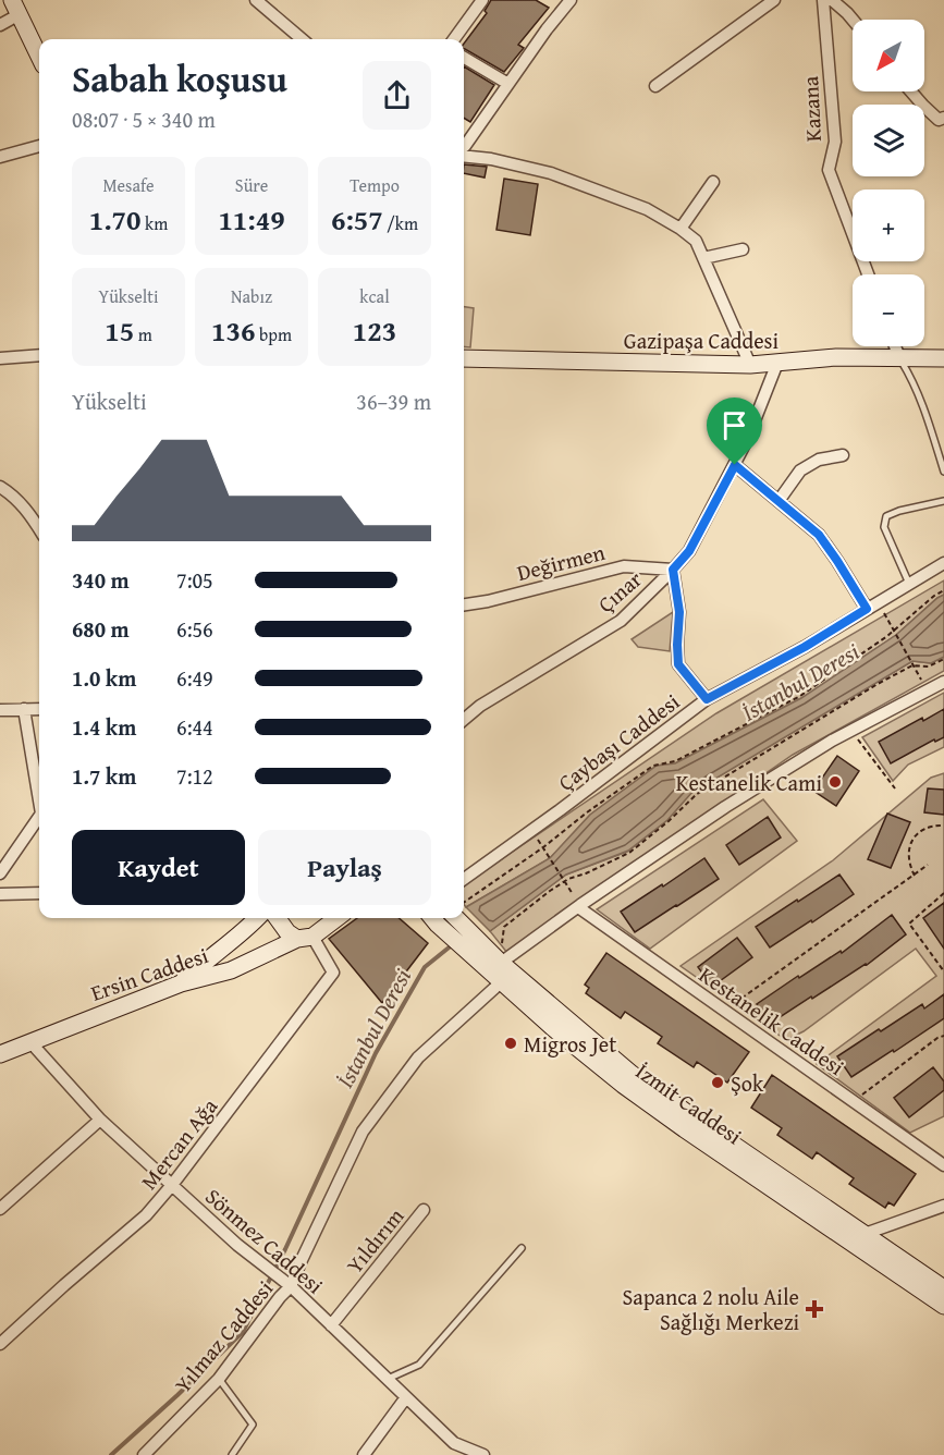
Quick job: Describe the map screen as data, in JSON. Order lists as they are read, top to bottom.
{
  "streets": {
    "main road": ["Gazipaşa Caddesi", "Ersin Caddesi", "İzmit Caddesi"],
    "street": [
      "Kazana",
      "Değirmen",
      "Çınar",
      "Çaybaşı Caddesi",
      "Kestanelik Caddesi",
      "Mercan Ağa",
      "Sönmez Caddesi",
      "Yıldırım",
      "Yılmaz Caddesi"
    ]
  },
  "crossings": [
    ["Gazipaşa Caddesi", "Çınar"],
    ["Değirmen", "Çınar"],
    ["Ersin Caddesi", "Mercan Ağa"],
    ["Ersin Caddesi", "Sönmez Caddesi"],
    ["İzmit Caddesi", "Yılmaz Caddesi"],
    ["Mercan Ağa", "Sönmez Caddesi"],
    ["Sönmez Caddesi", "Yıldırım"],
    ["Sönmez Caddesi", "Yılmaz Caddesi"]
  ],
  "water": ["İstanbul Deresi"],
  "places": {
    "other": ["Kestanelik Cami", "Migros Jet", "Şok"],
    "health": ["Sapanca 2 nolu Aile Sağlığı Merkezi"]
  },
  "north": "bottom left",
  "page": {
    "map_buttons": ["+", "−"],
    "heading": ["Sabah koşusu", "08:07 · 5 × 340 m"],
    "stats": [
      ["Mesafe", "1.70 km"],
      ["Süre", "11:49"],
      ["Tempo", "6:57 /km"],
      ["Yükselti", "15 m"],
      ["Nabız", "136 bpm"],
      ["kcal", "123"]
    ],
    "chart": ["Yükselti", "36–39 m"],
    "list": [
      {
        "name": "340 m",
        "note": "7:05"
      },
      {
        "name": "680 m",
        "note": "6:56"
      },
      {
        "name": "1.0 km",
        "note": "6:49"
      },
      {
        "name": "1.4 km",
        "note": "6:44"
      },
      {
        "name": "1.7 km",
        "note": "7:12"
      }
    ],
    "buttons": ["Kaydet", "Paylaş"]
  }
}
